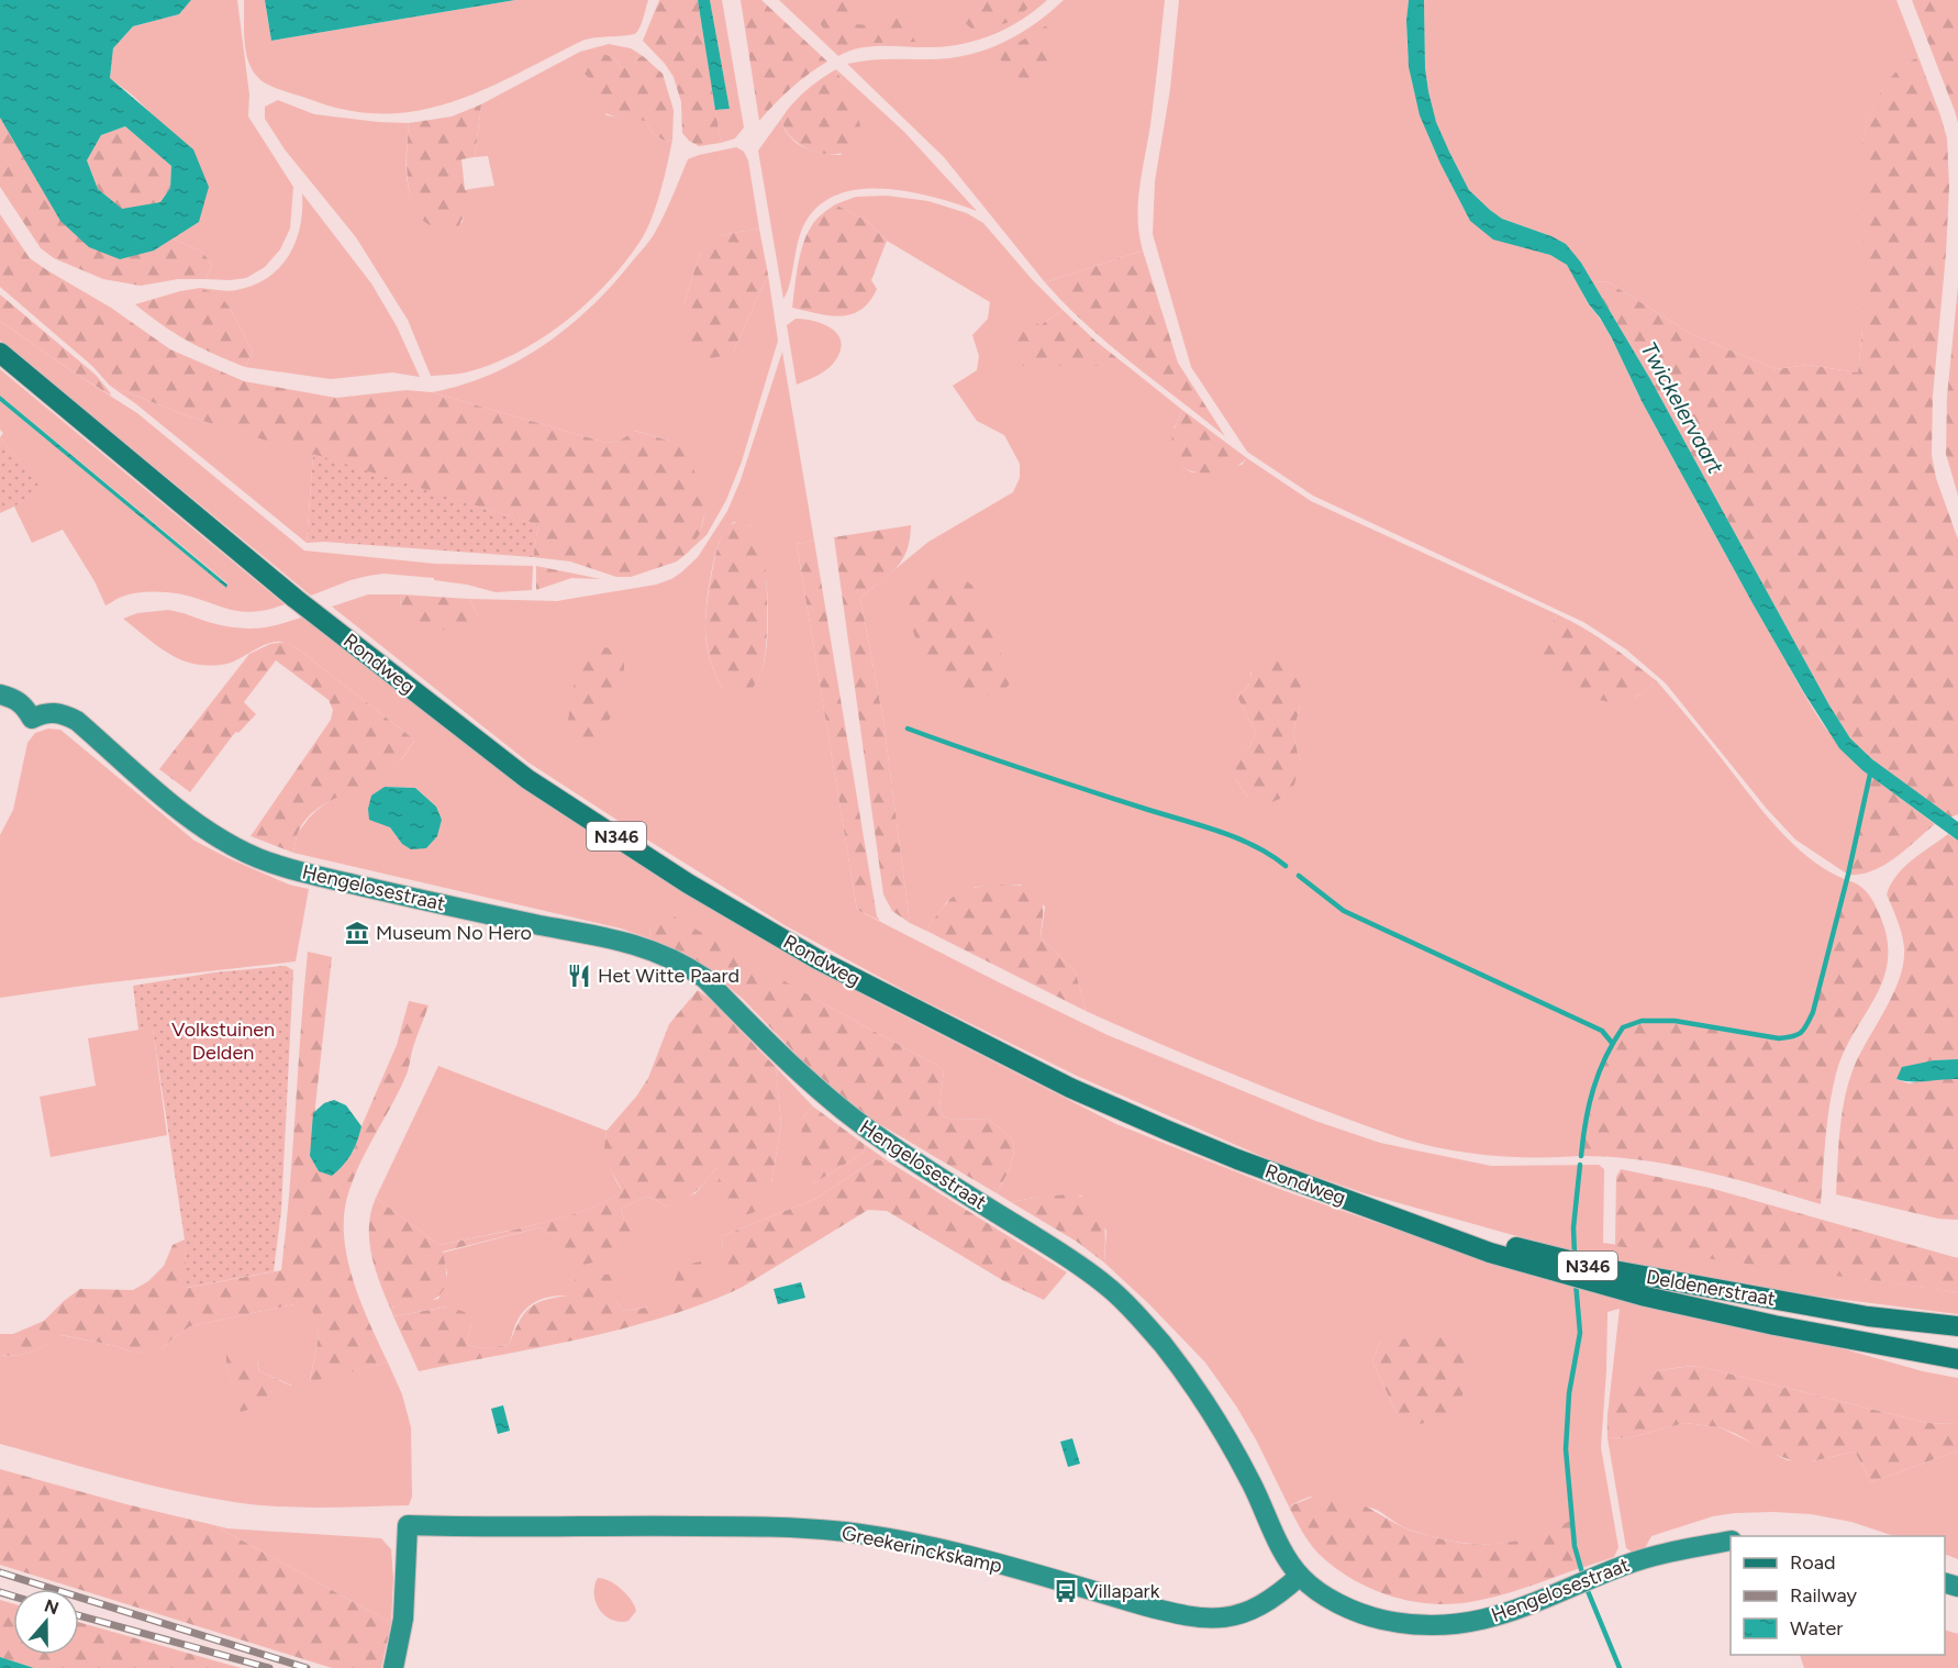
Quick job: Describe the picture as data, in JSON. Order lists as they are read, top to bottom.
{
  "streets": {
    "main road": ["Rondweg", "N346", "Deldenerstraat"],
    "street": ["Hengelosestraat", "Greekerinckskamp"]
  },
  "crossings": [
    ["Rondweg", "Deldenerstraat"],
    ["Hengelosestraat", "Greekerinckskamp"]
  ],
  "water": ["Twickelervaart"],
  "parks": ["Volkstuinen Delden"],
  "places": {
    "museum": ["Museum No Hero"],
    "restaurant": ["Het Witte Paard"],
    "bus stop": ["Villapark"]
  },
  "legend": ["Road", "Railway", "Water"],
  "north": "top"
}
